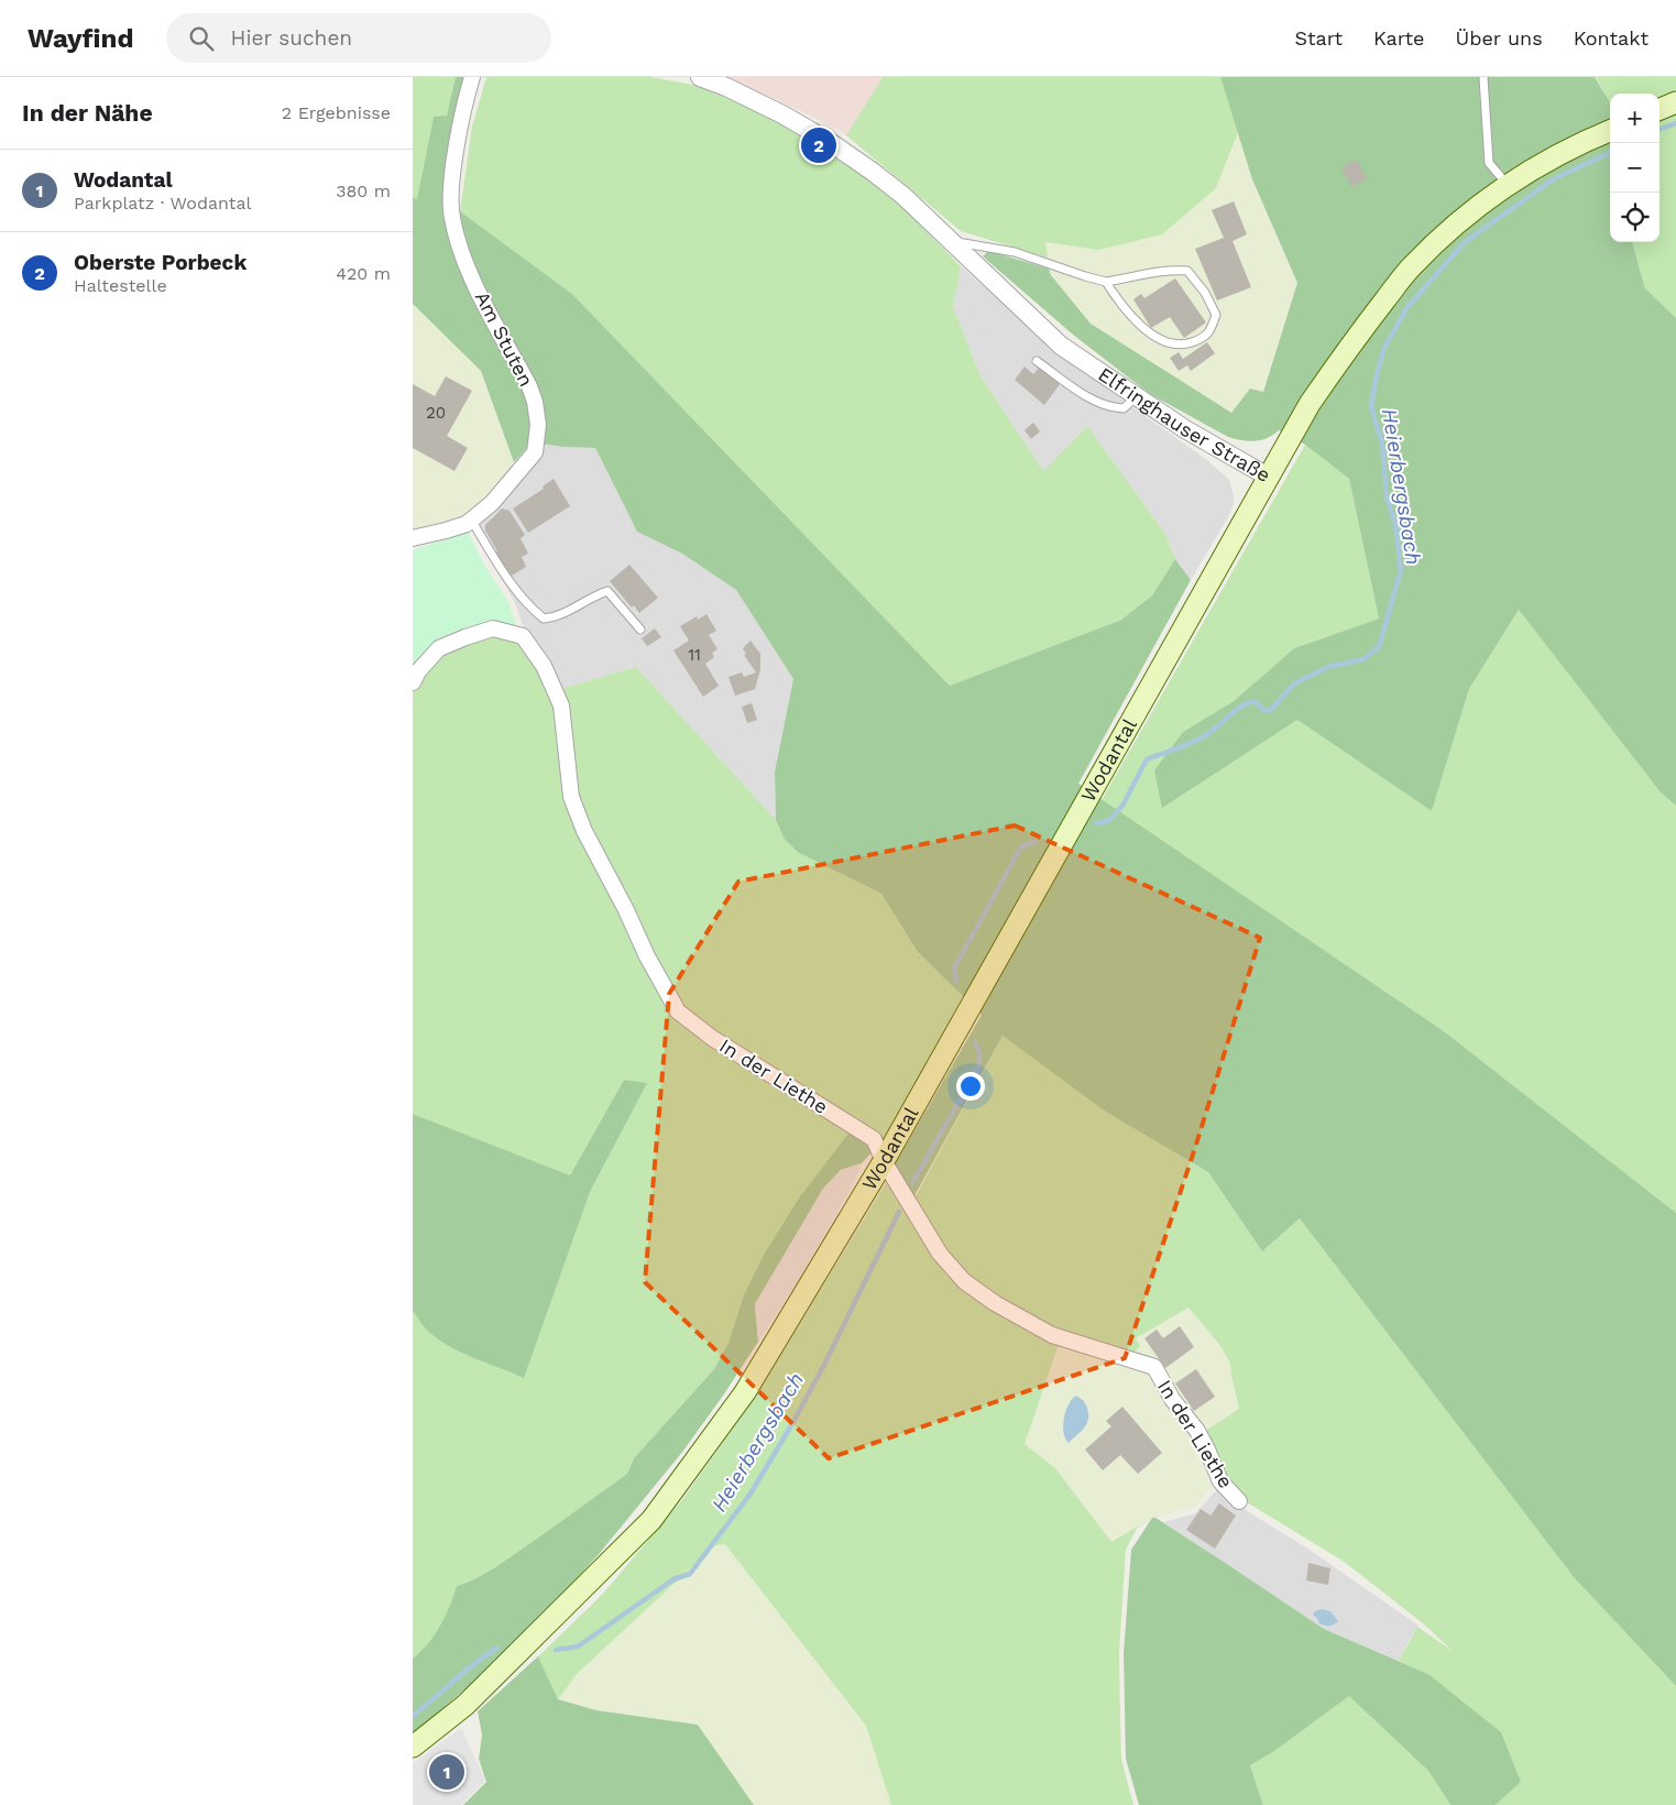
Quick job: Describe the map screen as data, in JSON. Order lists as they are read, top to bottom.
{
  "streets": {
    "main road": ["Elfringhauser Straße", "Wodantal"],
    "street": ["Am Stuten", "In der Liethe"]
  },
  "crossings": [
    ["Elfringhauser Straße", "Wodantal"],
    ["Wodantal", "In der Liethe"]
  ],
  "water": ["Heierbergsbach"],
  "house_numbers": ["20", "11"],
  "page": {
    "header": "Wayfind",
    "search": "Hier suchen",
    "nav": [
      "Start",
      "Karte",
      "Über uns",
      "Kontakt"
    ],
    "heading": ["In der Nähe", "2 Ergebnisse"],
    "map_buttons": ["+", "−"],
    "pins": ["2", "1"],
    "list": [
      {
        "mark": "1",
        "name": "Wodantal",
        "note": "Parkplatz · Wodantal",
        "value": "380 m"
      },
      {
        "mark": "2",
        "name": "Oberste Porbeck",
        "note": "Haltestelle",
        "value": "420 m"
      }
    ]
  }
}
